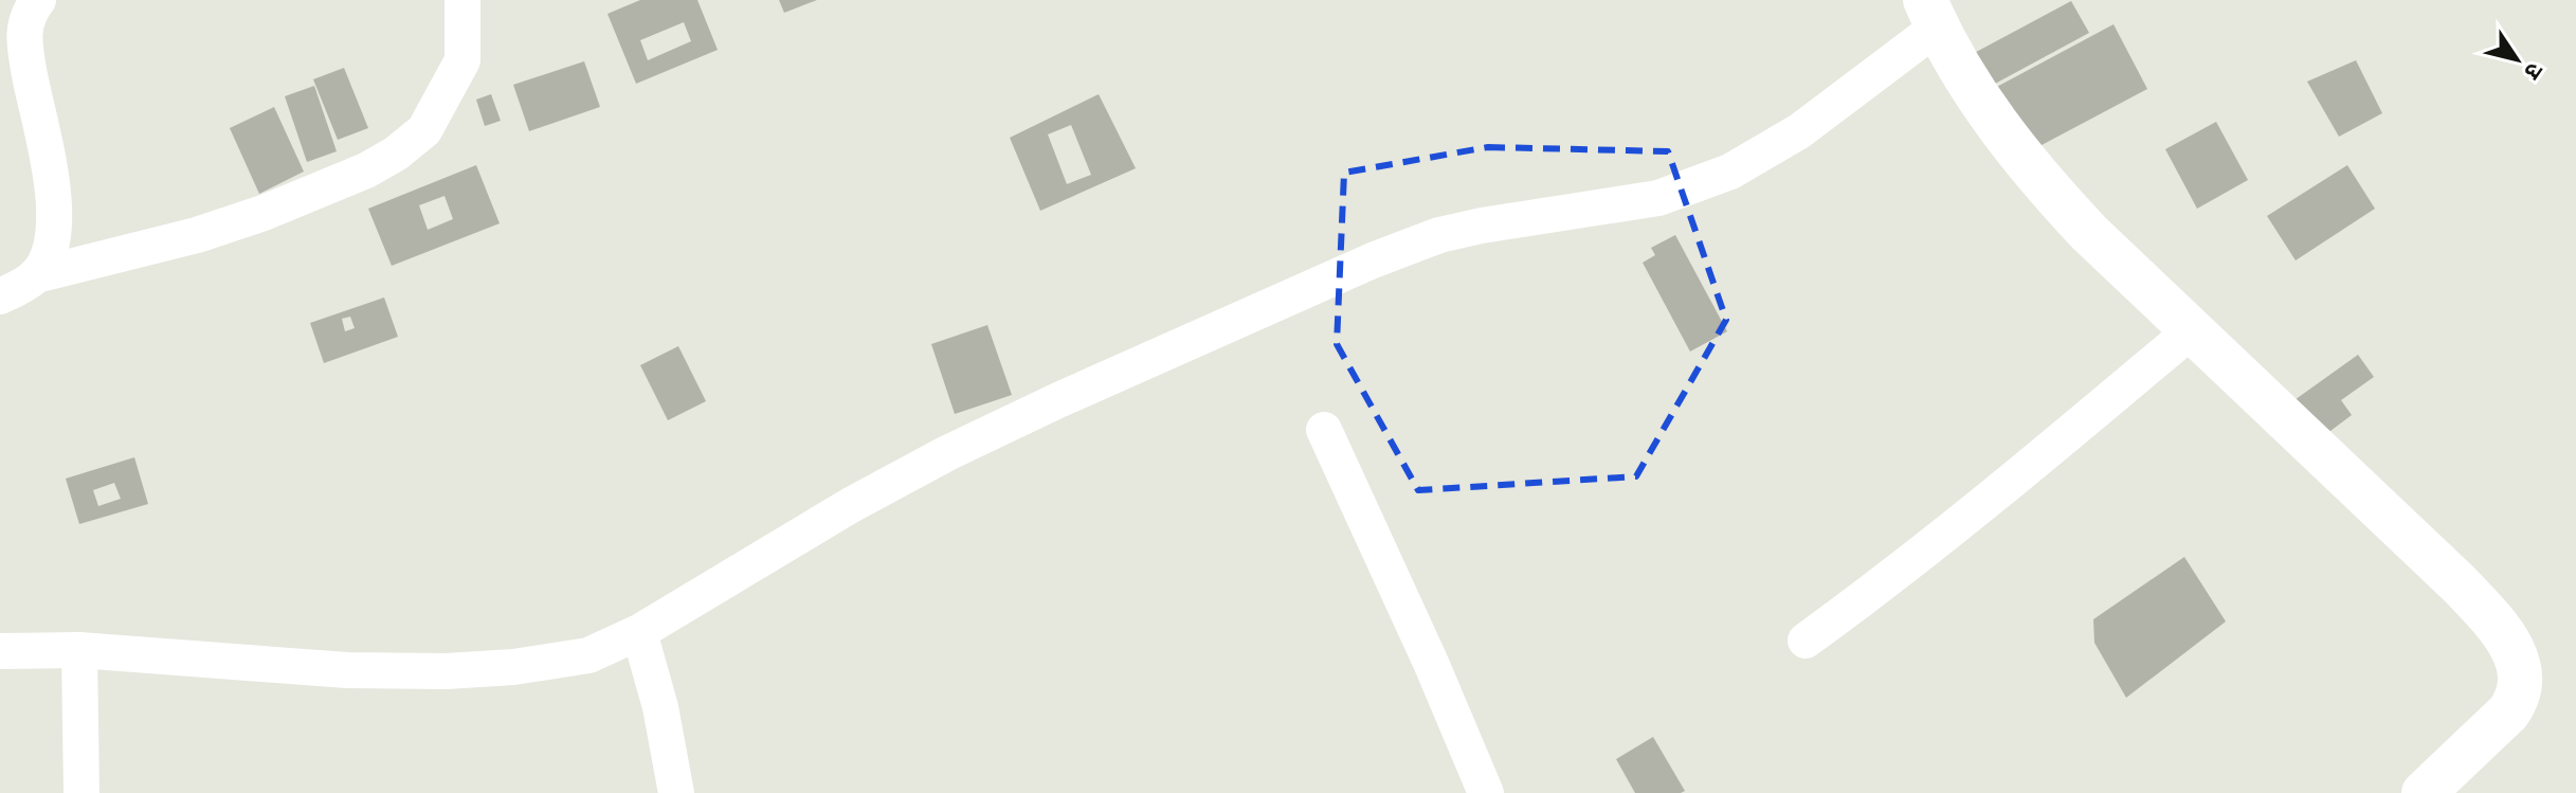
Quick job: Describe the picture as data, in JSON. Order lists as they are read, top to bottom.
{
  "north": "bottom right"
}
